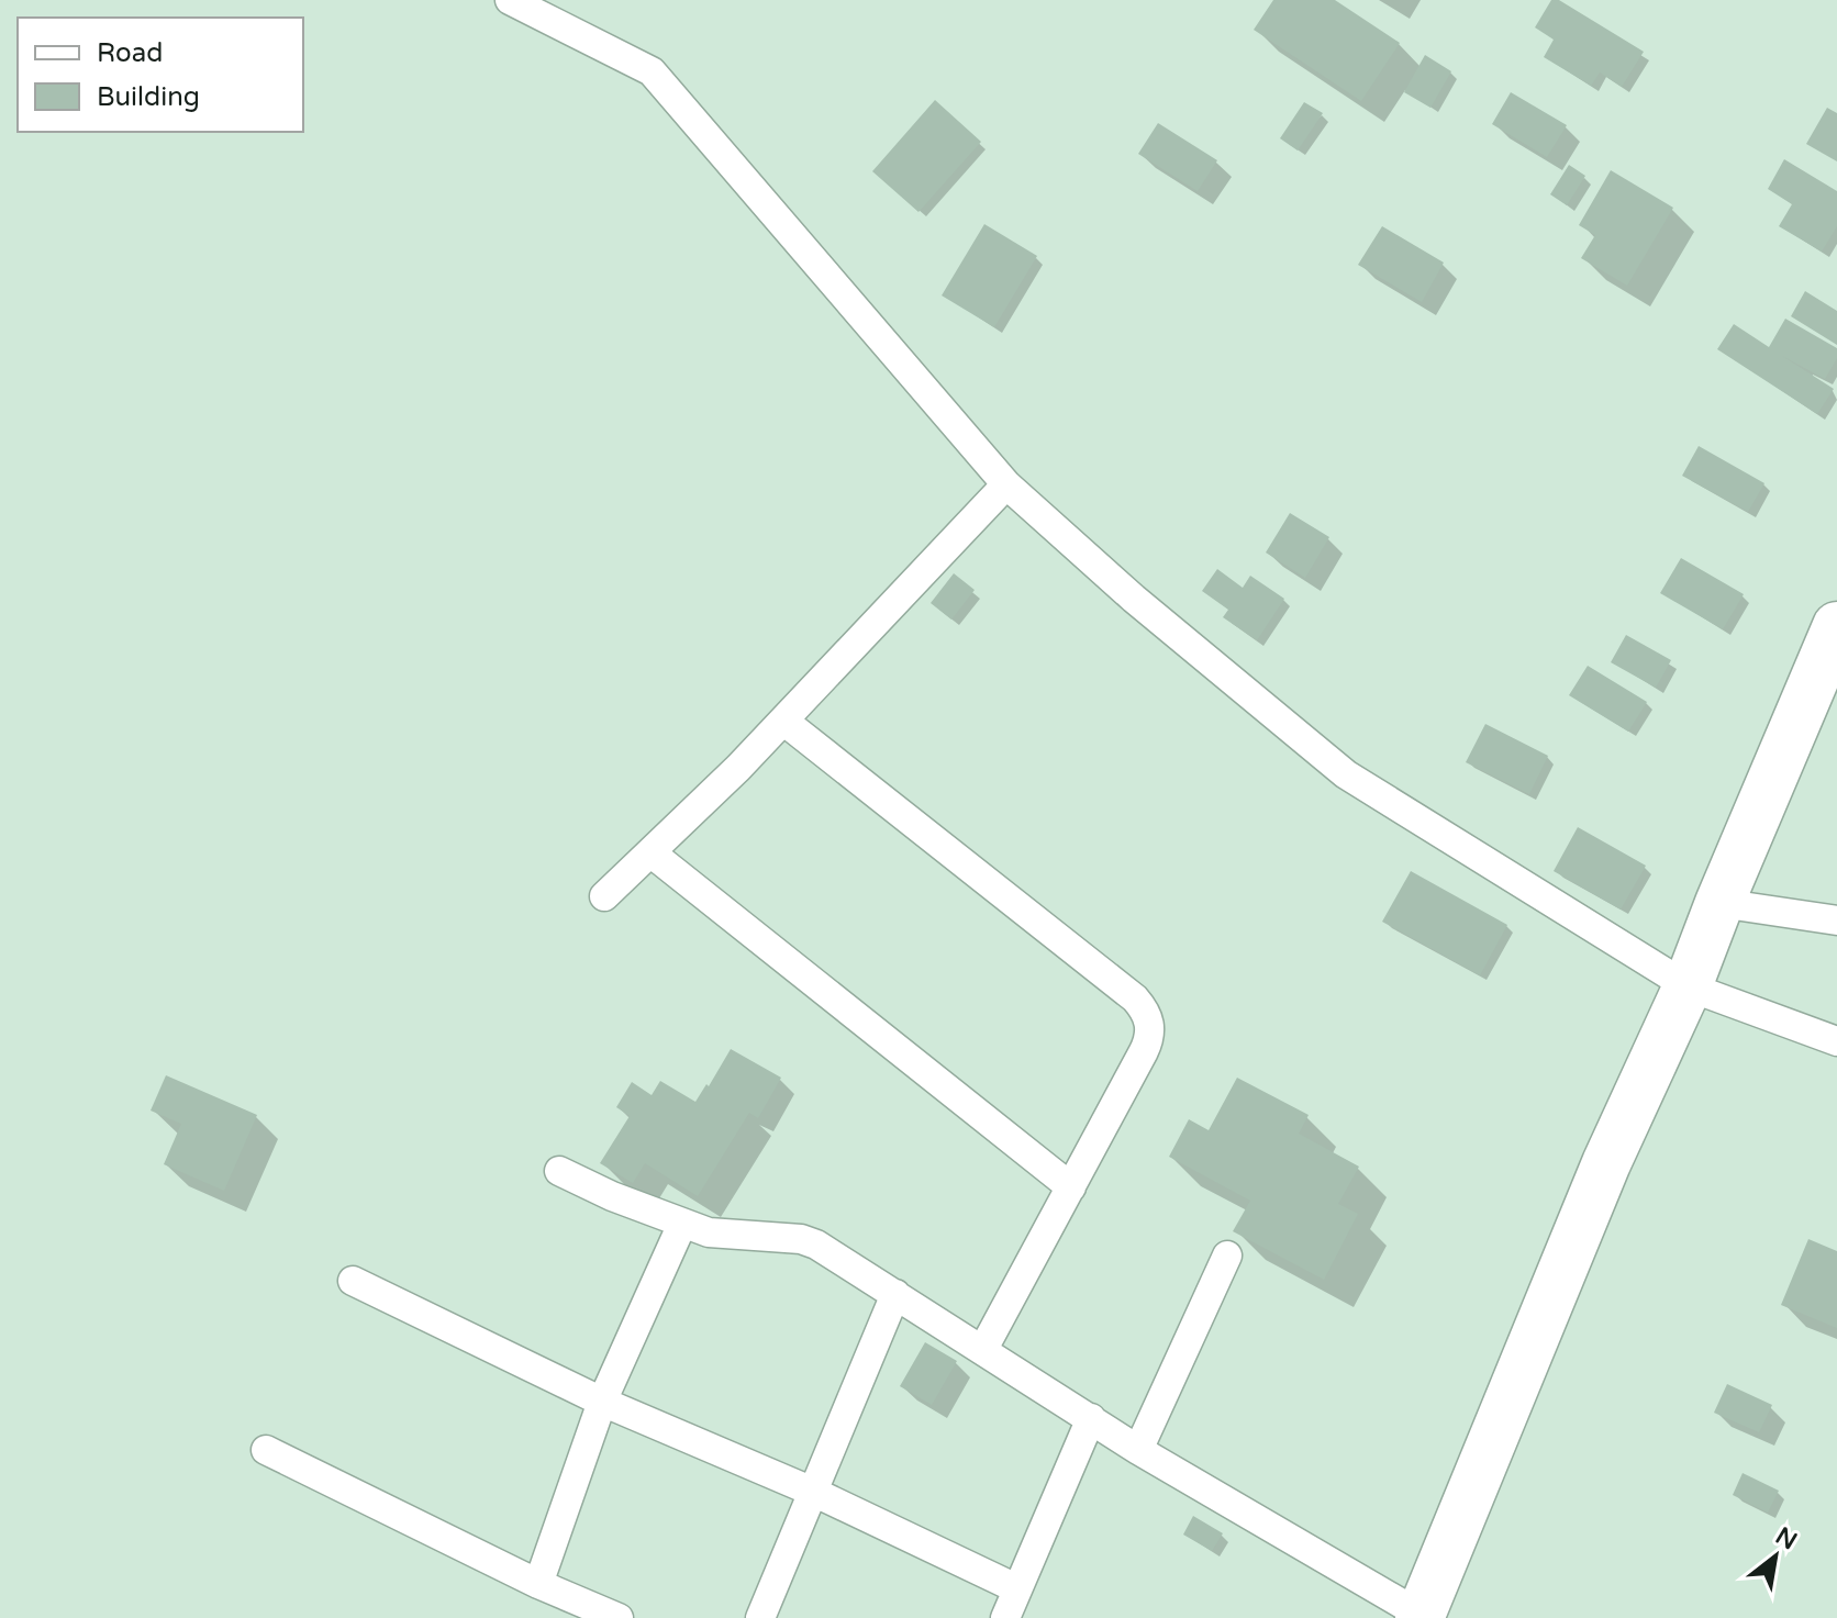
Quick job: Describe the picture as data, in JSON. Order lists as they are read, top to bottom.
{
  "legend": ["Road", "Building"],
  "north": "top right"
}
